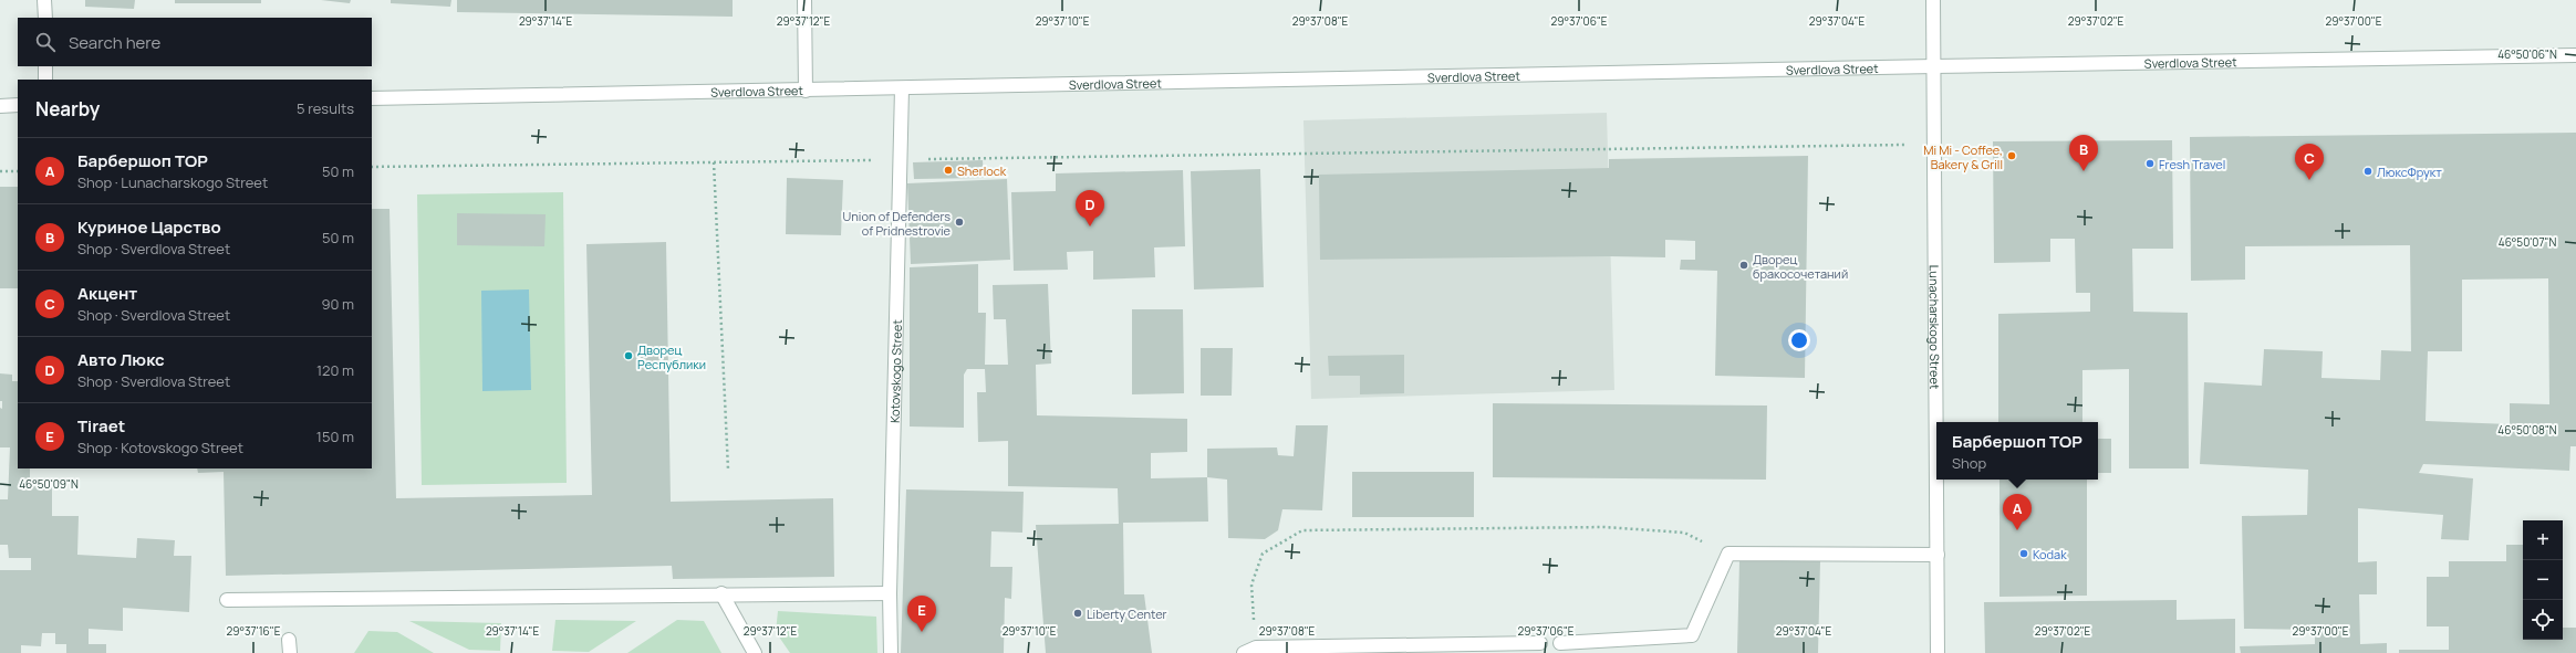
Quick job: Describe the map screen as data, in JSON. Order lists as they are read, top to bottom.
{
  "streets": {
    "street": ["Sverdlova Street", "Lunacharskogo Street", "Kotovskogo Street"]
  },
  "crossings": [
    ["Sverdlova Street", "Lunacharskogo Street"],
    ["Sverdlova Street", "Kotovskogo Street"]
  ],
  "places": [
    "Mi Mi - Coffee, Bakery & Grill",
    "Fresh Travel",
    "Sherlock",
    "ЛюксФрукт",
    "Union of Defenders of Pridnestrovie",
    "Дворец бракосочетаний",
    "Дворец Республики",
    "Kodak",
    "Liberty Center"
  ],
  "page": {
    "search": "Search here",
    "heading": ["Nearby", "5 results"],
    "pins": [
      "B",
      "C",
      "D",
      "A",
      "E"
    ],
    "list": [
      {
        "mark": "A",
        "name": "Барбершоп ТОР",
        "note": "Shop · Lunacharskogo Street",
        "value": "50 m"
      },
      {
        "mark": "B",
        "name": "Куриное Царство",
        "note": "Shop · Sverdlova Street",
        "value": "50 m"
      },
      {
        "mark": "C",
        "name": "Акцент",
        "note": "Shop · Sverdlova Street",
        "value": "90 m"
      },
      {
        "mark": "D",
        "name": "Авто Люкс",
        "note": "Shop · Sverdlova Street",
        "value": "120 m"
      },
      {
        "mark": "E",
        "name": "Tiraet",
        "note": "Shop · Kotovskogo Street",
        "value": "150 m"
      }
    ],
    "popup": ["Барбершоп ТОР", "Shop"],
    "map_buttons": ["+", "−"]
  },
  "coordinates": [
    "29°37'14\"E",
    "29°37'12\"E",
    "29°37'10\"E",
    "29°37'08\"E",
    "29°37'06\"E",
    "29°37'04\"E",
    "29°37'02\"E",
    "29°37'00\"E",
    "46°50'06\"N",
    "46°50'07\"N",
    "46°50'08\"N",
    "46°50'09\"N",
    "29°37'16\"E"
  ]
}
